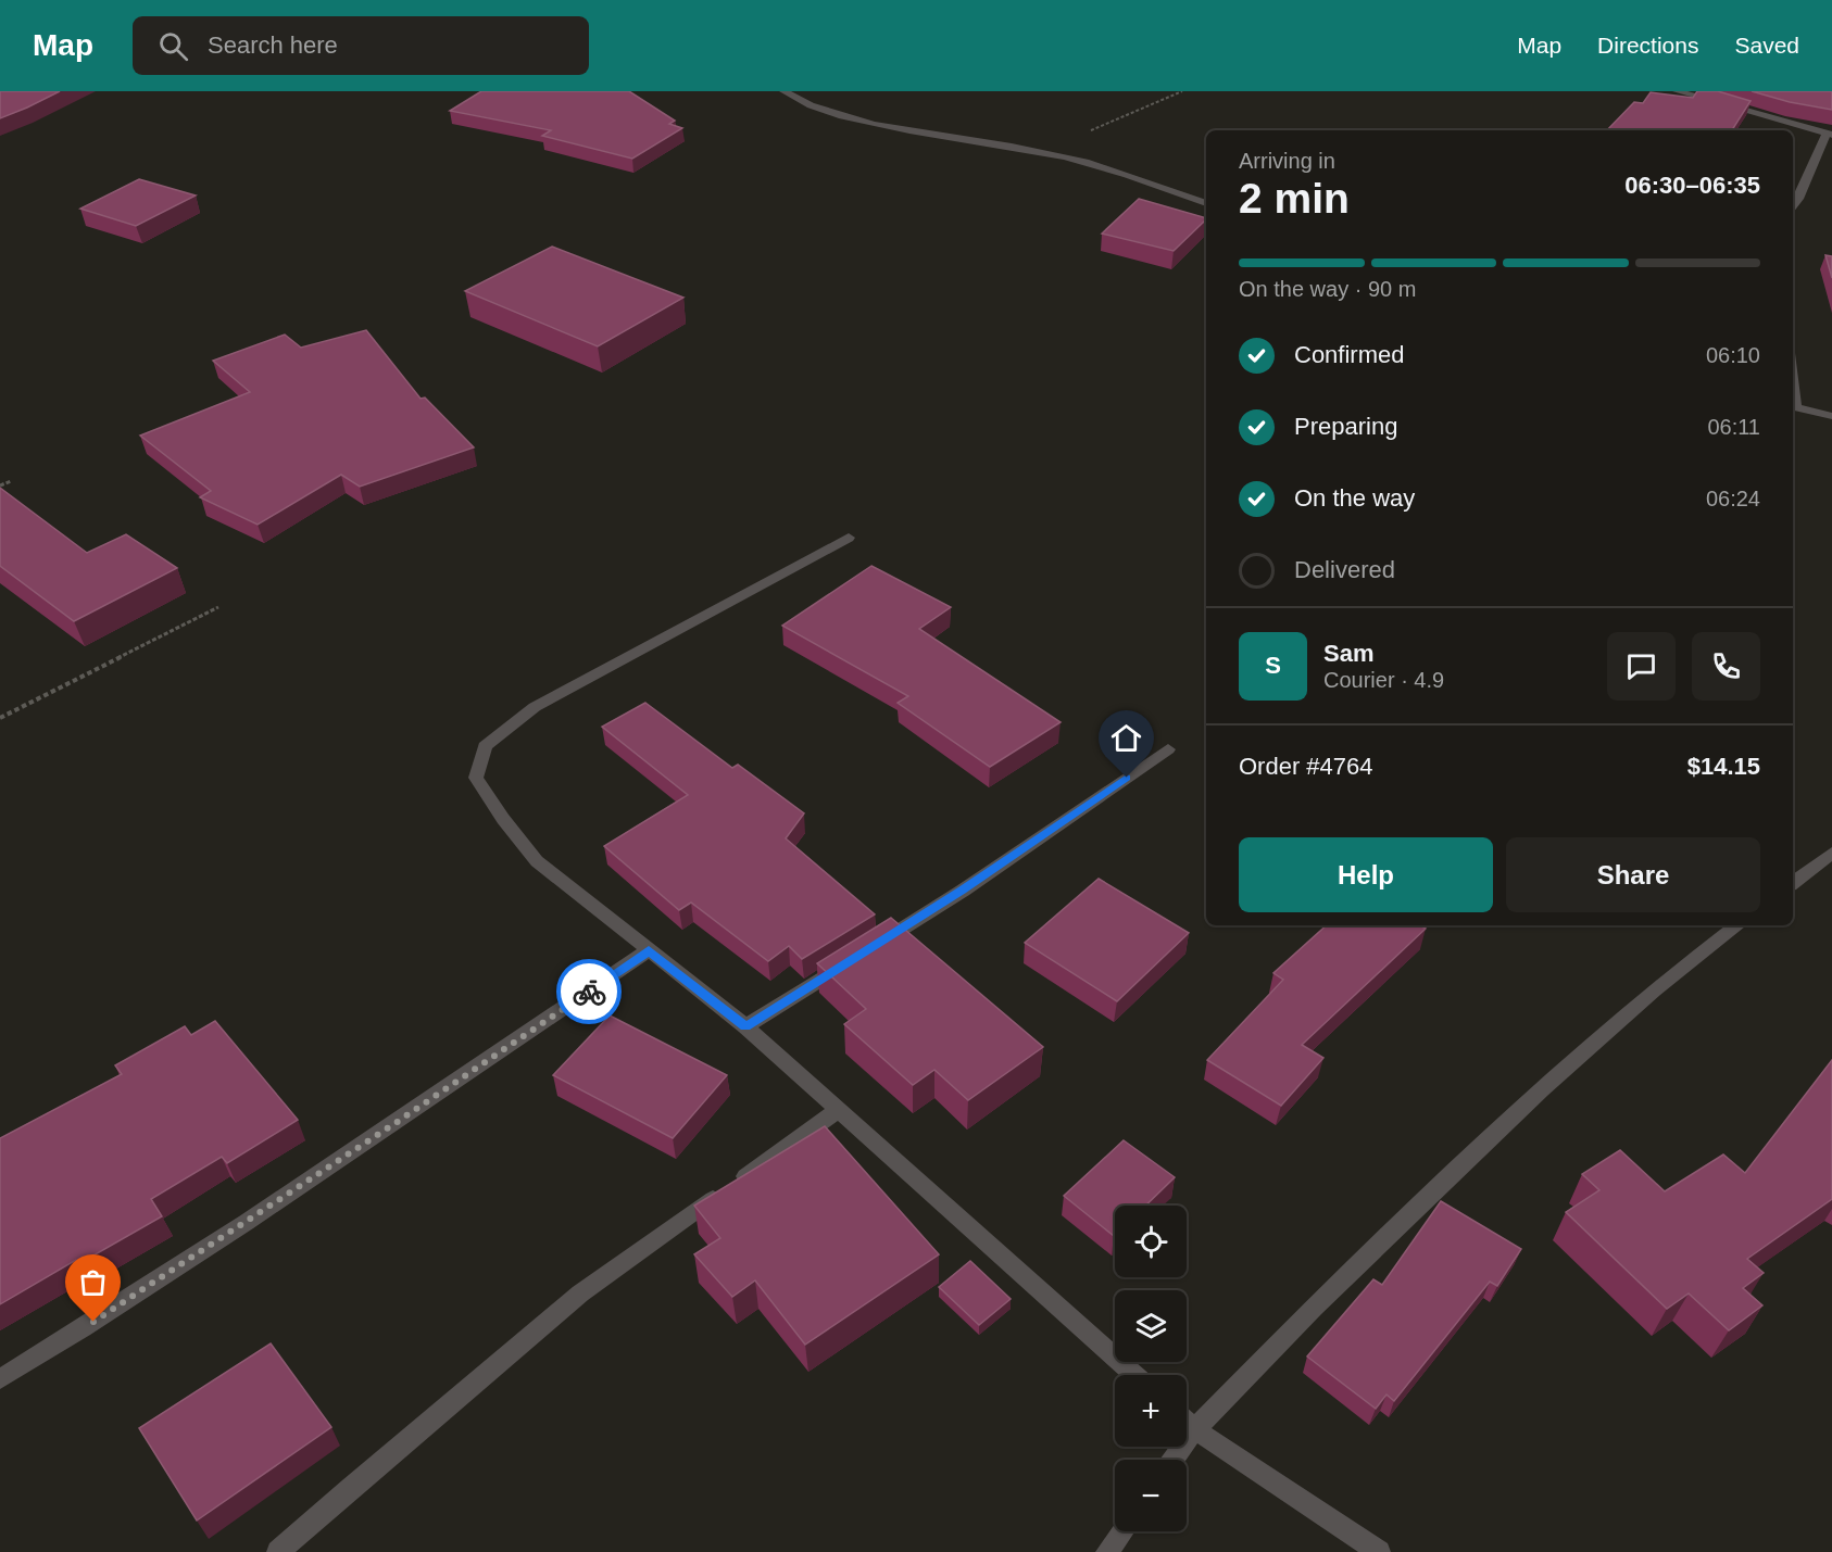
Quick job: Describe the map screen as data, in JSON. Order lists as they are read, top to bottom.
{
  "page": {
    "header": "Map",
    "search": "Search here",
    "nav": ["Map", "Directions", "Saved"],
    "heading": ["2 min", "Arriving in", "06:30–06:35"],
    "panel": [
      "Sam",
      "Courier · 4.9",
      "Order #4764",
      "$14.15"
    ],
    "bar": "On the way · 90 m",
    "list": [
      ["Confirmed", "06:10"],
      ["Preparing", "06:11"],
      ["On the way", "06:24"],
      "Delivered"
    ],
    "round": "S",
    "buttons": ["Help", "Share"],
    "map_buttons": ["+", "−"]
  }
}
